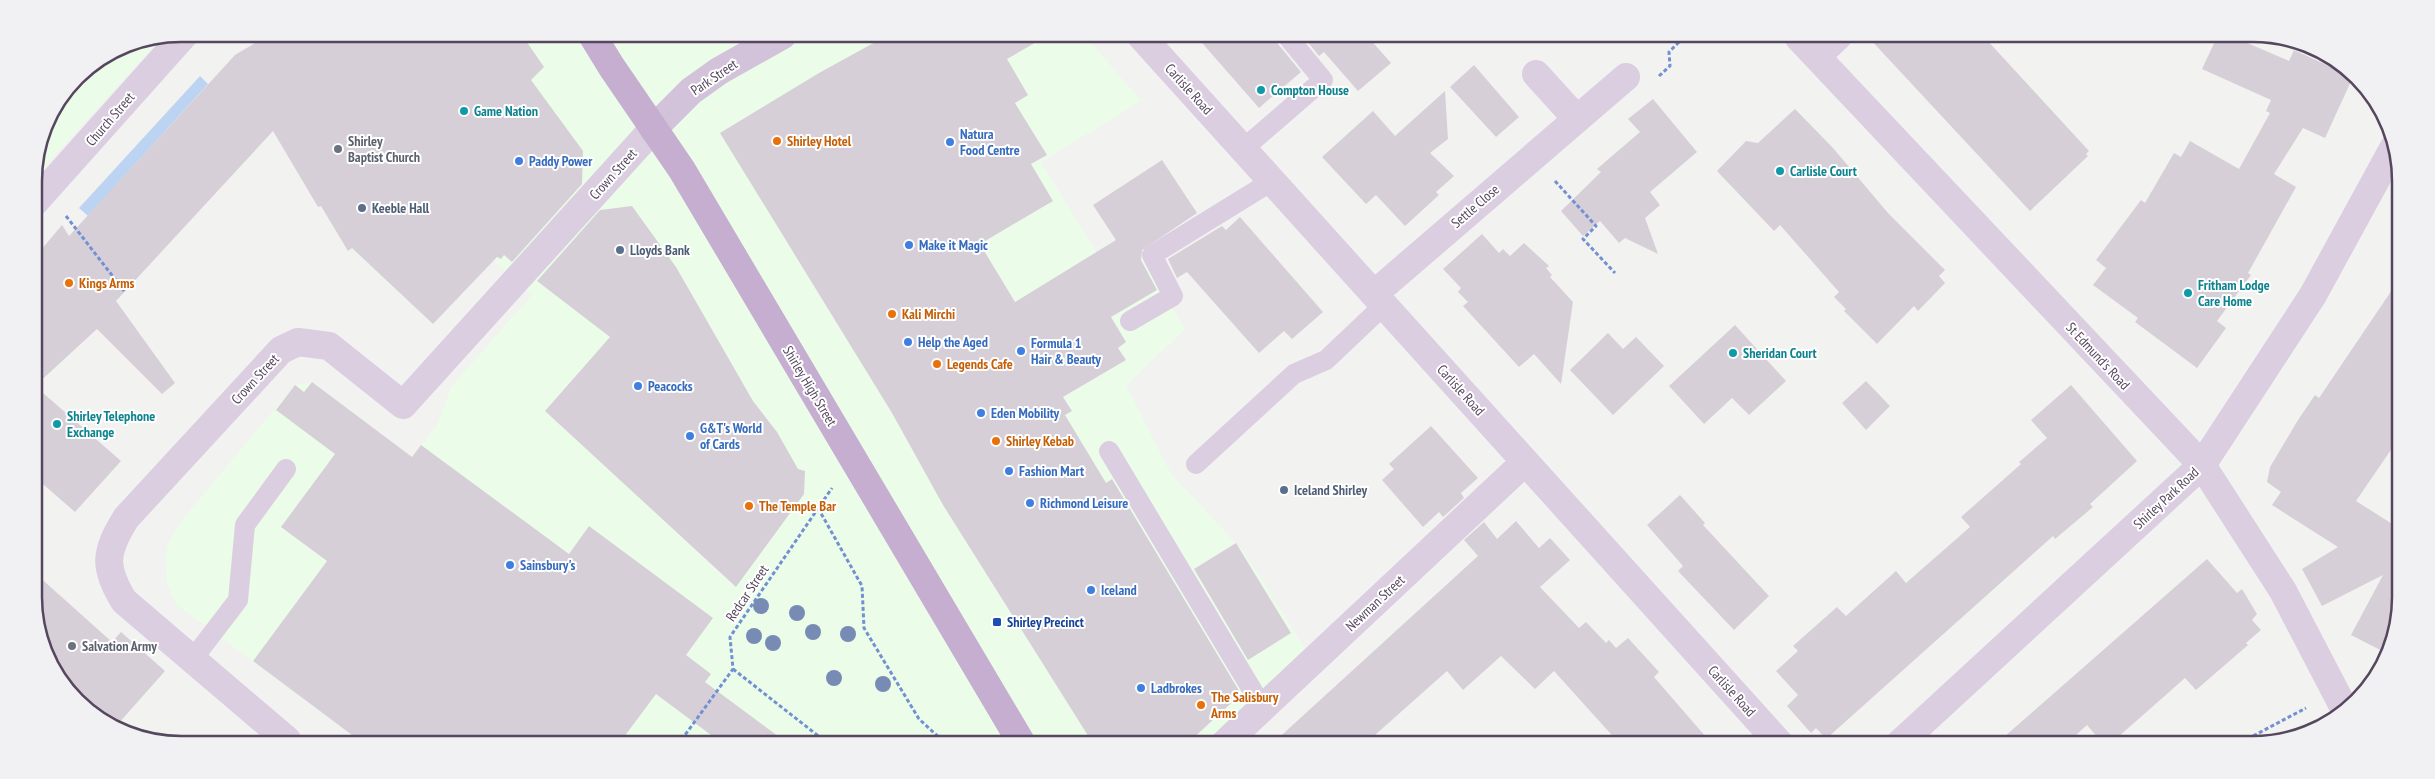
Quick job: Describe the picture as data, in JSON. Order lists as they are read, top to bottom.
{
  "streets": {
    "main road": ["Shirley High Street"],
    "street": [
      "Park Street",
      "Carlisle Road",
      "Church Street",
      "Crown Street",
      "Settle Close",
      "St Edmund's Road",
      "Shirley Park Road",
      "Newman Street"
    ],
    "path": ["Redcar Street"]
  },
  "crossings": [
    ["Park Street", "Crown Street"],
    ["Park Street", "Shirley High Street"],
    ["Carlisle Road", "Settle Close"],
    ["Carlisle Road", "Newman Street"],
    ["Crown Street", "Shirley High Street"],
    ["St Edmund's Road", "Shirley Park Road"],
    ["Shirley High Street", "Redcar Street"]
  ],
  "places": {
    "other": [
      "Compton House",
      "Game Nation",
      "Shirley Hotel",
      "Natura Food Centre",
      "Shirley Baptist Church",
      "Paddy Power",
      "Carlisle Court",
      "Keeble Hall",
      "Make it Magic",
      "Lloyds Bank",
      "Kings Arms",
      "Fritham Lodge Care Home",
      "Kali Mirchi",
      "Help the Aged",
      "Formula 1 Hair & Beauty",
      "Sheridan Court",
      "Legends Cafe",
      "Peacocks",
      "Eden Mobility",
      "Shirley Telephone Exchange",
      "G&T's World of Cards",
      "Shirley Kebab",
      "Fashion Mart",
      "Iceland Shirley",
      "Richmond Leisure",
      "The Temple Bar",
      "Sainsbury's",
      "Iceland",
      "Salvation Army",
      "Ladbrokes",
      "The Salisbury Arms"
    ],
    "transit": ["Shirley Precinct"]
  }
}
